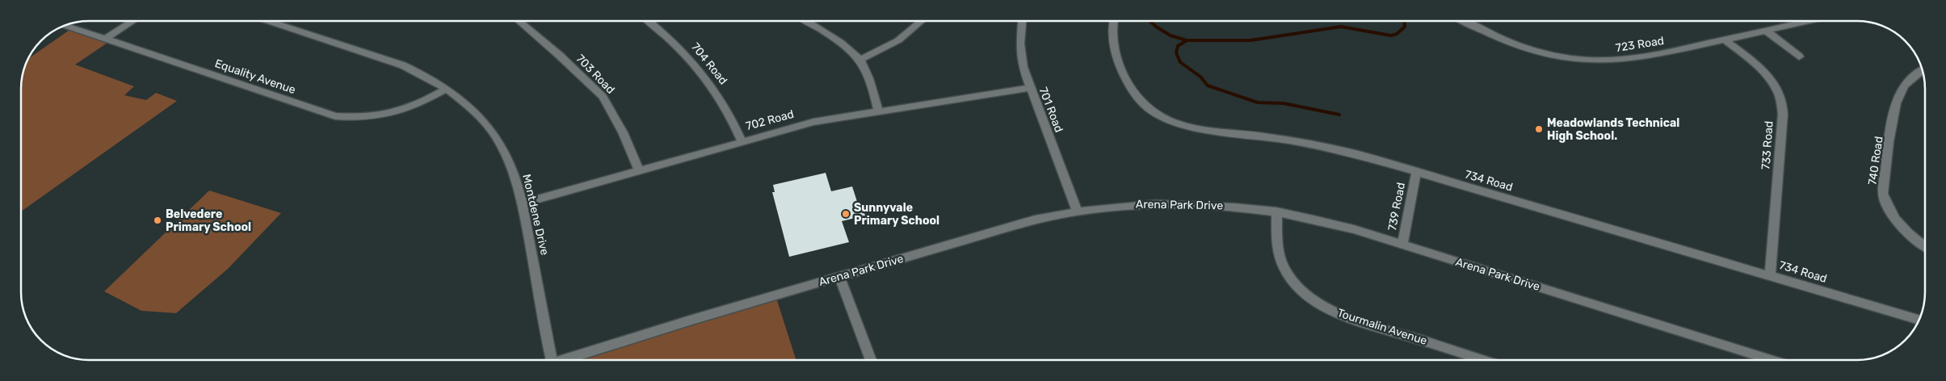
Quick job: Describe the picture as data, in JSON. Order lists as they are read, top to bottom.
{
  "streets": {
    "street": [
      "723 Road",
      "704 Road",
      "703 Road",
      "Equality Avenue",
      "701 Road",
      "702 Road",
      "733 Road",
      "740 Road",
      "734 Road",
      "Arena Park Drive",
      "739 Road",
      "Montdene Drive",
      "Tourmalin Avenue"
    ]
  },
  "crossings": [
    ["723 Road", "733 Road"],
    ["704 Road", "702 Road"],
    ["703 Road", "702 Road"],
    ["Equality Avenue", "Montdene Drive"],
    ["701 Road", "702 Road"],
    ["701 Road", "Arena Park Drive"],
    ["702 Road", "Montdene Drive"],
    ["733 Road", "734 Road"],
    ["734 Road", "739 Road"],
    ["Arena Park Drive", "739 Road"],
    ["Arena Park Drive", "Tourmalin Avenue"]
  ],
  "places": ["Meadowlands Technical High School.", "Sunnyvale Primary School", "Belvedere Primary School"]
}
